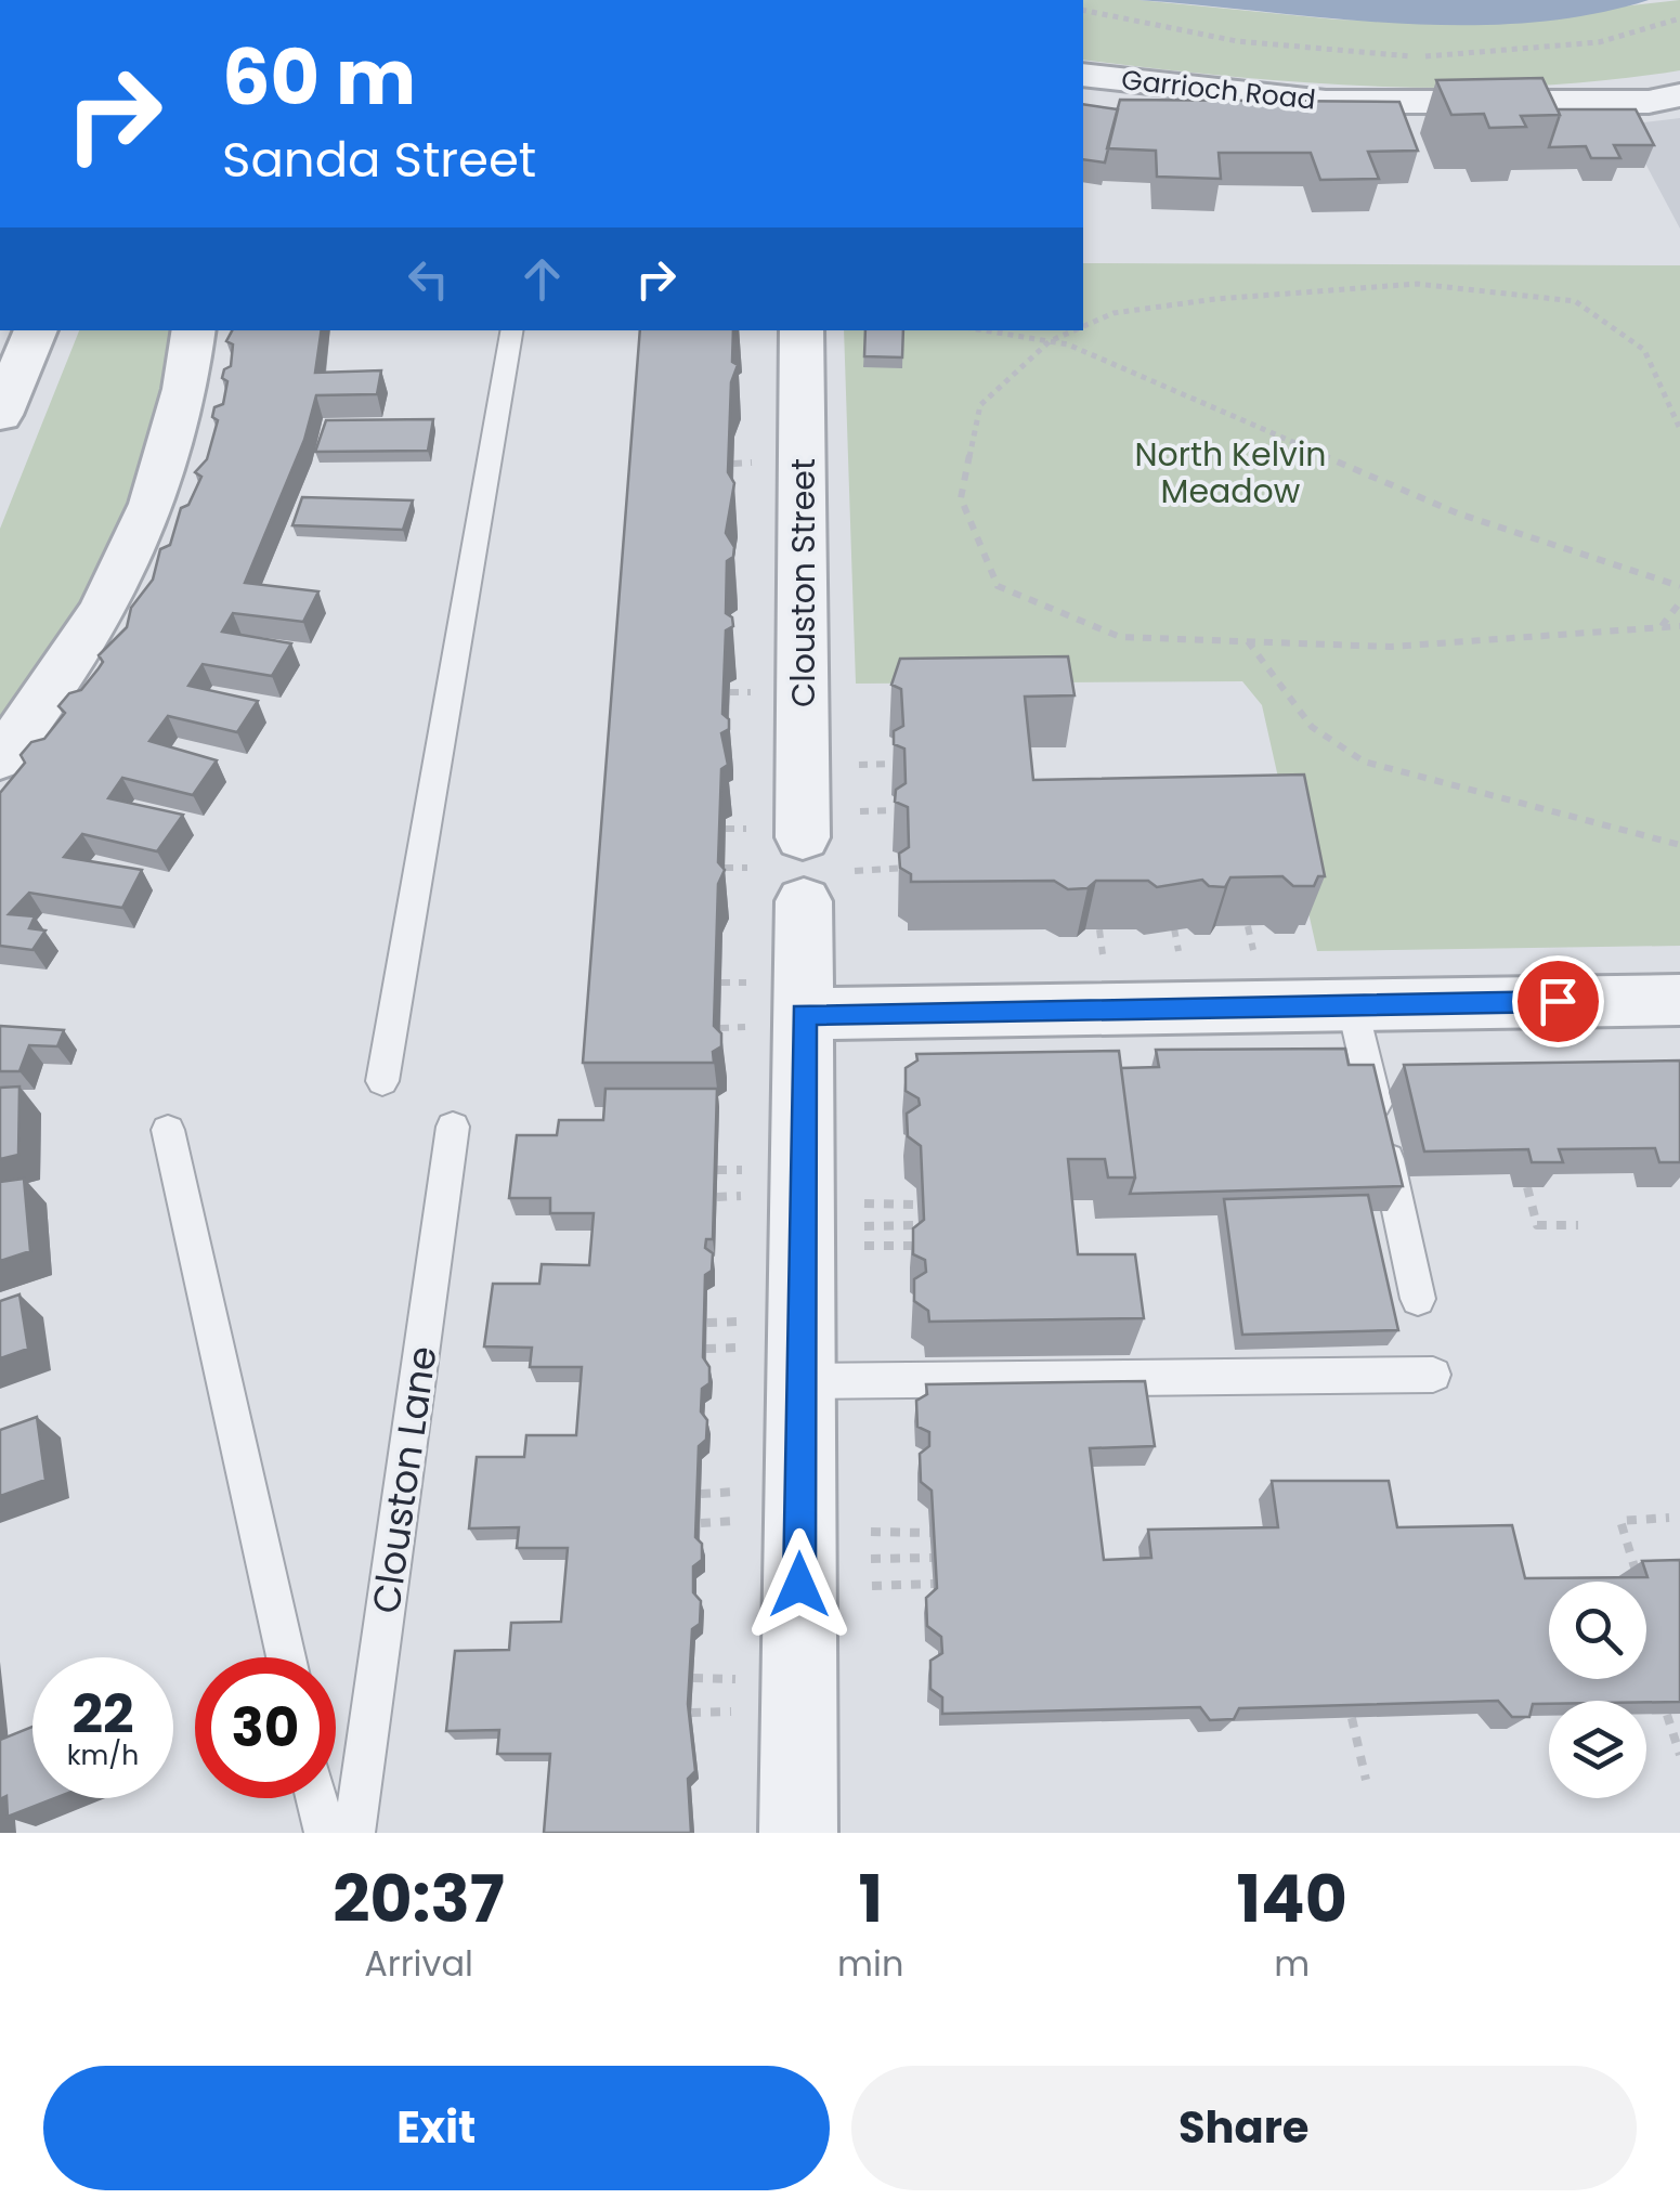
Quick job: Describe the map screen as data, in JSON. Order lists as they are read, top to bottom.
{
  "streets": {
    "street": ["Garrioch Road", "Clouston Street"],
    "lane": ["Clouston Lane"]
  },
  "parks": ["North Kelvin Meadow"],
  "page": {
    "turn": ["60 m", "Sanda Street"],
    "speed": "22 km/h",
    "limit": "30",
    "eta": [
      "20:37",
      "Arrival",
      "1",
      "min",
      "140",
      "m"
    ],
    "buttons": ["Exit", "Share"]
  }
}
